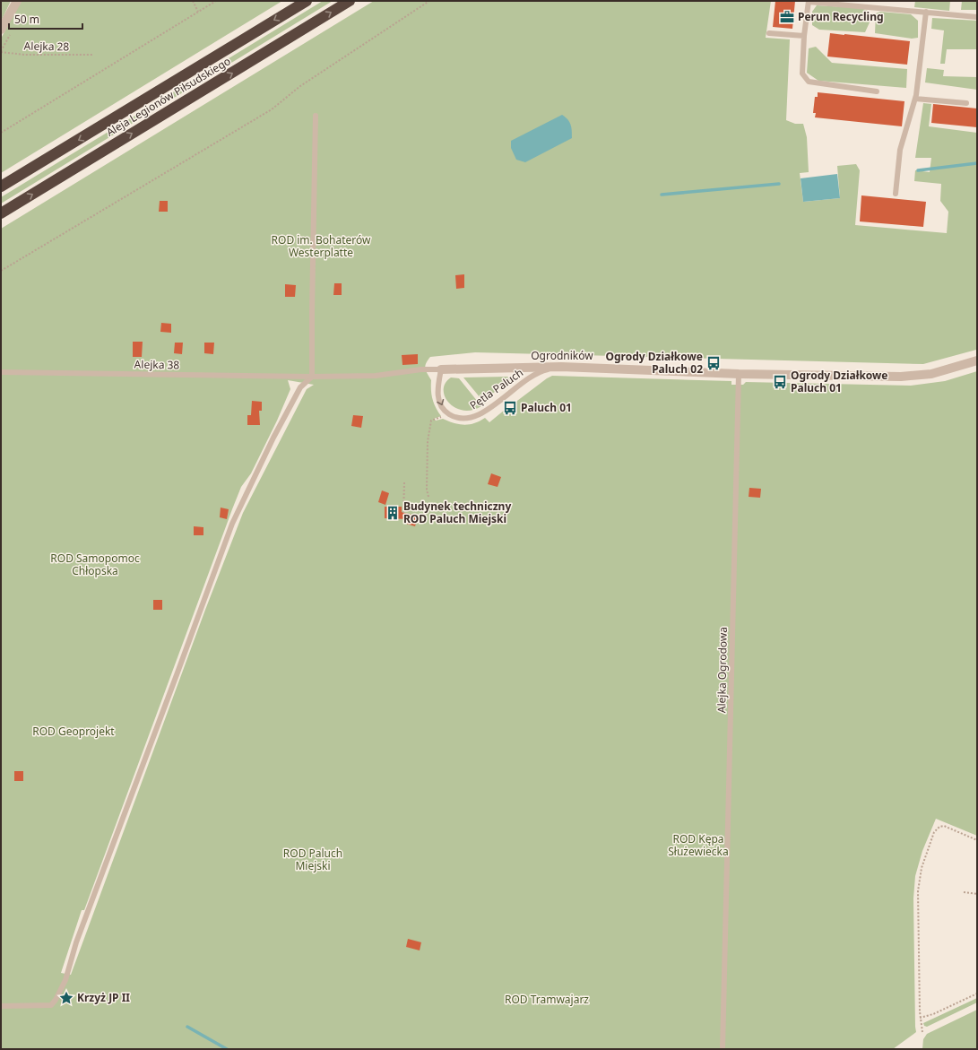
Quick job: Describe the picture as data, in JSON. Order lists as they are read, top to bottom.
{
  "streets": {
    "highway": ["Aleja Legionów Piłsudskiego"],
    "street": ["Ogrodników"],
    "lane": ["Alejka 38", "Pętla Paluch", "Alejka Ogrodowa"],
    "path": ["Alejka 28"]
  },
  "crossings": [
    ["Ogrodników", "Alejka 38"],
    ["Ogrodników", "Pętla Paluch"],
    ["Ogrodników", "Alejka Ogrodowa"]
  ],
  "parks": [
    "ROD im. Bohaterów Westerplatte",
    "ROD Samopomoc Chłopska",
    "ROD Geoprojekt",
    "ROD Kępa Służewiecka",
    "ROD Paluch Miejski",
    "ROD Tramwajarz"
  ],
  "places": {
    "office": ["Perun Recycling"],
    "bus stop": ["Ogrody Działkowe Paluch 02", "Ogrody Działkowe Paluch 01", "Paluch 01"],
    "building": ["Budynek techniczny ROD Paluch Miejski"],
    "place": ["Krzyż JP II"]
  },
  "scale_bar": "50 m"
}
